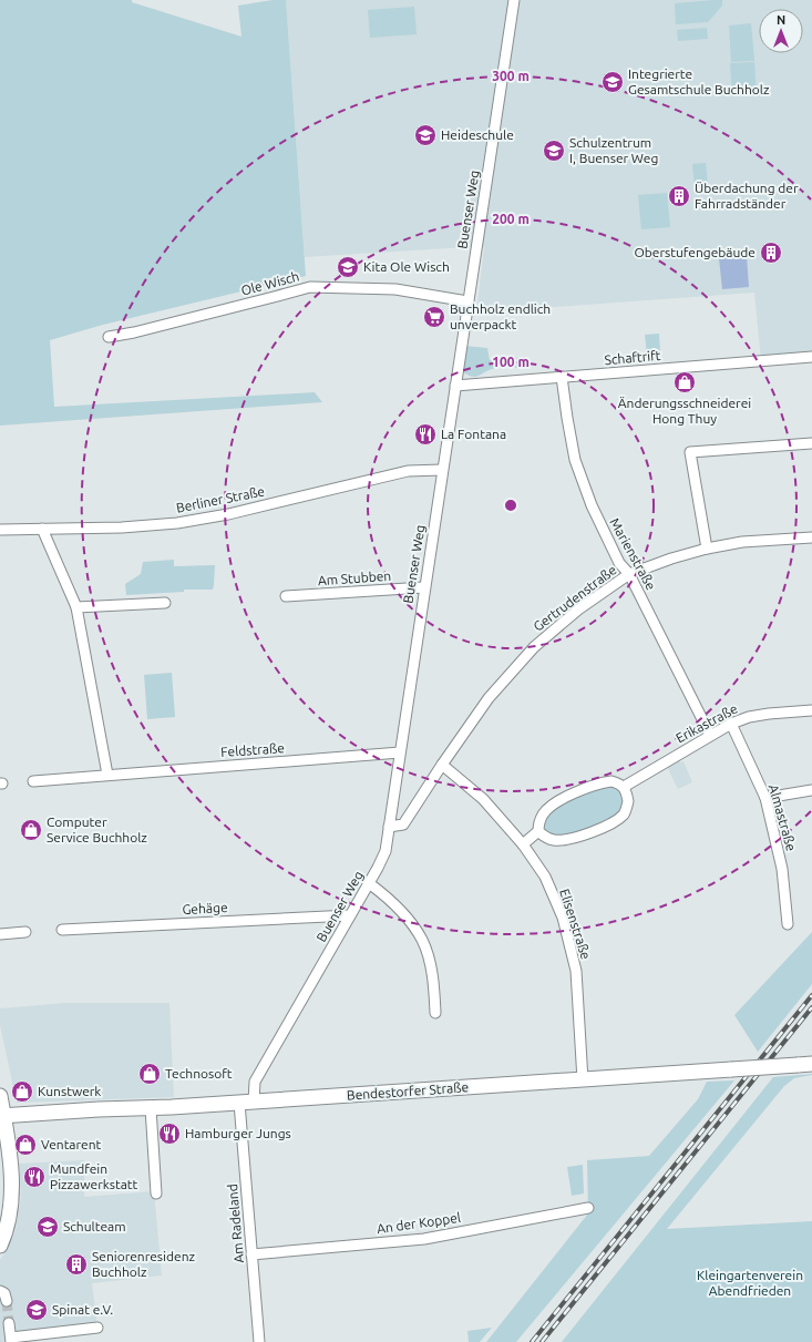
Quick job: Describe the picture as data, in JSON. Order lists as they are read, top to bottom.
{
  "streets": {
    "street": [
      "Buenser Weg",
      "Ole Wisch",
      "Schaftrift",
      "Berliner Straße",
      "Marienstraße",
      "Am Stubben",
      "Gertrudenstraße",
      "Erikastraße",
      "Feldstraße",
      "Almastraße",
      "Gehäge",
      "Elisenstraße",
      "Bendestorfer Straße",
      "Am Radeland",
      "An der Koppel"
    ]
  },
  "crossings": [
    ["Buenser Weg", "Ole Wisch"],
    ["Buenser Weg", "Schaftrift"],
    ["Buenser Weg", "Berliner Straße"],
    ["Buenser Weg", "Am Stubben"],
    ["Buenser Weg", "Gertrudenstraße"],
    ["Buenser Weg", "Feldstraße"],
    ["Buenser Weg", "Gehäge"],
    ["Buenser Weg", "Bendestorfer Straße"],
    ["Schaftrift", "Marienstraße"],
    ["Marienstraße", "Gertrudenstraße"],
    ["Marienstraße", "Erikastraße"],
    ["Gertrudenstraße", "Elisenstraße"],
    ["Erikastraße", "Almastraße"],
    ["Elisenstraße", "Bendestorfer Straße"],
    ["Bendestorfer Straße", "Am Radeland"],
    ["Am Radeland", "An der Koppel"]
  ],
  "parks": ["Kleingartenverein Abendfrieden"],
  "places": {
    "school or university": [
      "Integrierte Gesamtschule Buchholz",
      "Heideschule",
      "Schulzentrum I, Buenser Weg",
      "Kita Ole Wisch",
      "Schulteam",
      "Spinat e.V."
    ],
    "building": ["Überdachung der Fahrradständer", "Oberstufengebäude", "Seniorenresidenz Buchholz"],
    "supermarket": ["Buchholz endlich unverpackt"],
    "shop": [
      "Änderungsschneiderei Hong Thuy",
      "Computer Service Buchholz",
      "Technosoft",
      "Kunstwerk",
      "Ventarent"
    ],
    "restaurant": ["La Fontana", "Hamburger Jungs", "Mundfein Pizzawerkstatt"]
  },
  "north": "top",
  "rings": ["300 m", "200 m", "100 m"]
}
